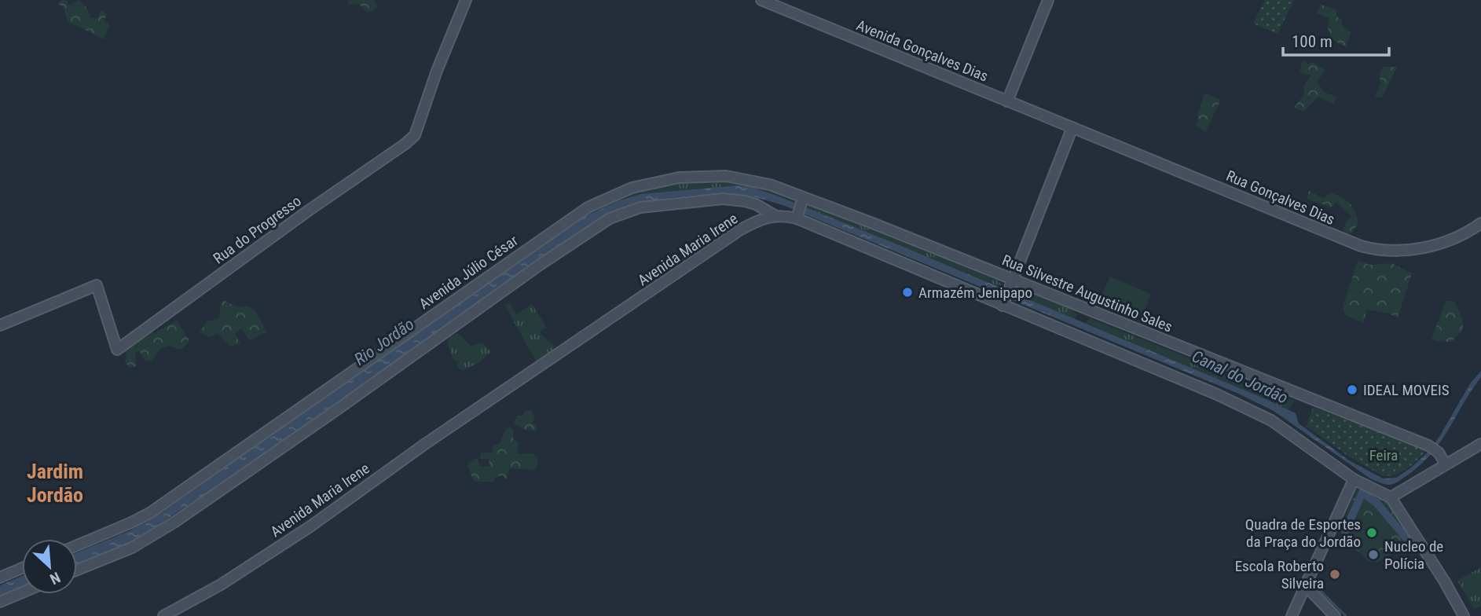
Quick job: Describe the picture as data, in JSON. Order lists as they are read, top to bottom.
{
  "streets": {
    "street": [
      "Avenida Gonçalves Dias",
      "Rua Gonçalves Dias",
      "Rua do Progresso",
      "Avenida Maria Irene",
      "Avenida Júlio César",
      "Rua Silvestre Augustinho Sales"
    ]
  },
  "crossings": [
    ["Avenida Gonçalves Dias", "Rua Gonçalves Dias"],
    ["Avenida Júlio César", "Rua Silvestre Augustinho Sales"]
  ],
  "districts": ["Jardim Jordão"],
  "water": ["Rio Jordão", "Canal do Jordão"],
  "parks": ["Feira"],
  "places": [
    "Armazém Jenipapo",
    "IDEAL MOVEIS",
    "Quadra de Esportes da Praça do Jordão",
    "Nucleo de Polícia",
    "Escola Roberto Silveira"
  ],
  "scale_bar": "100 m",
  "north": "bottom right"
}
